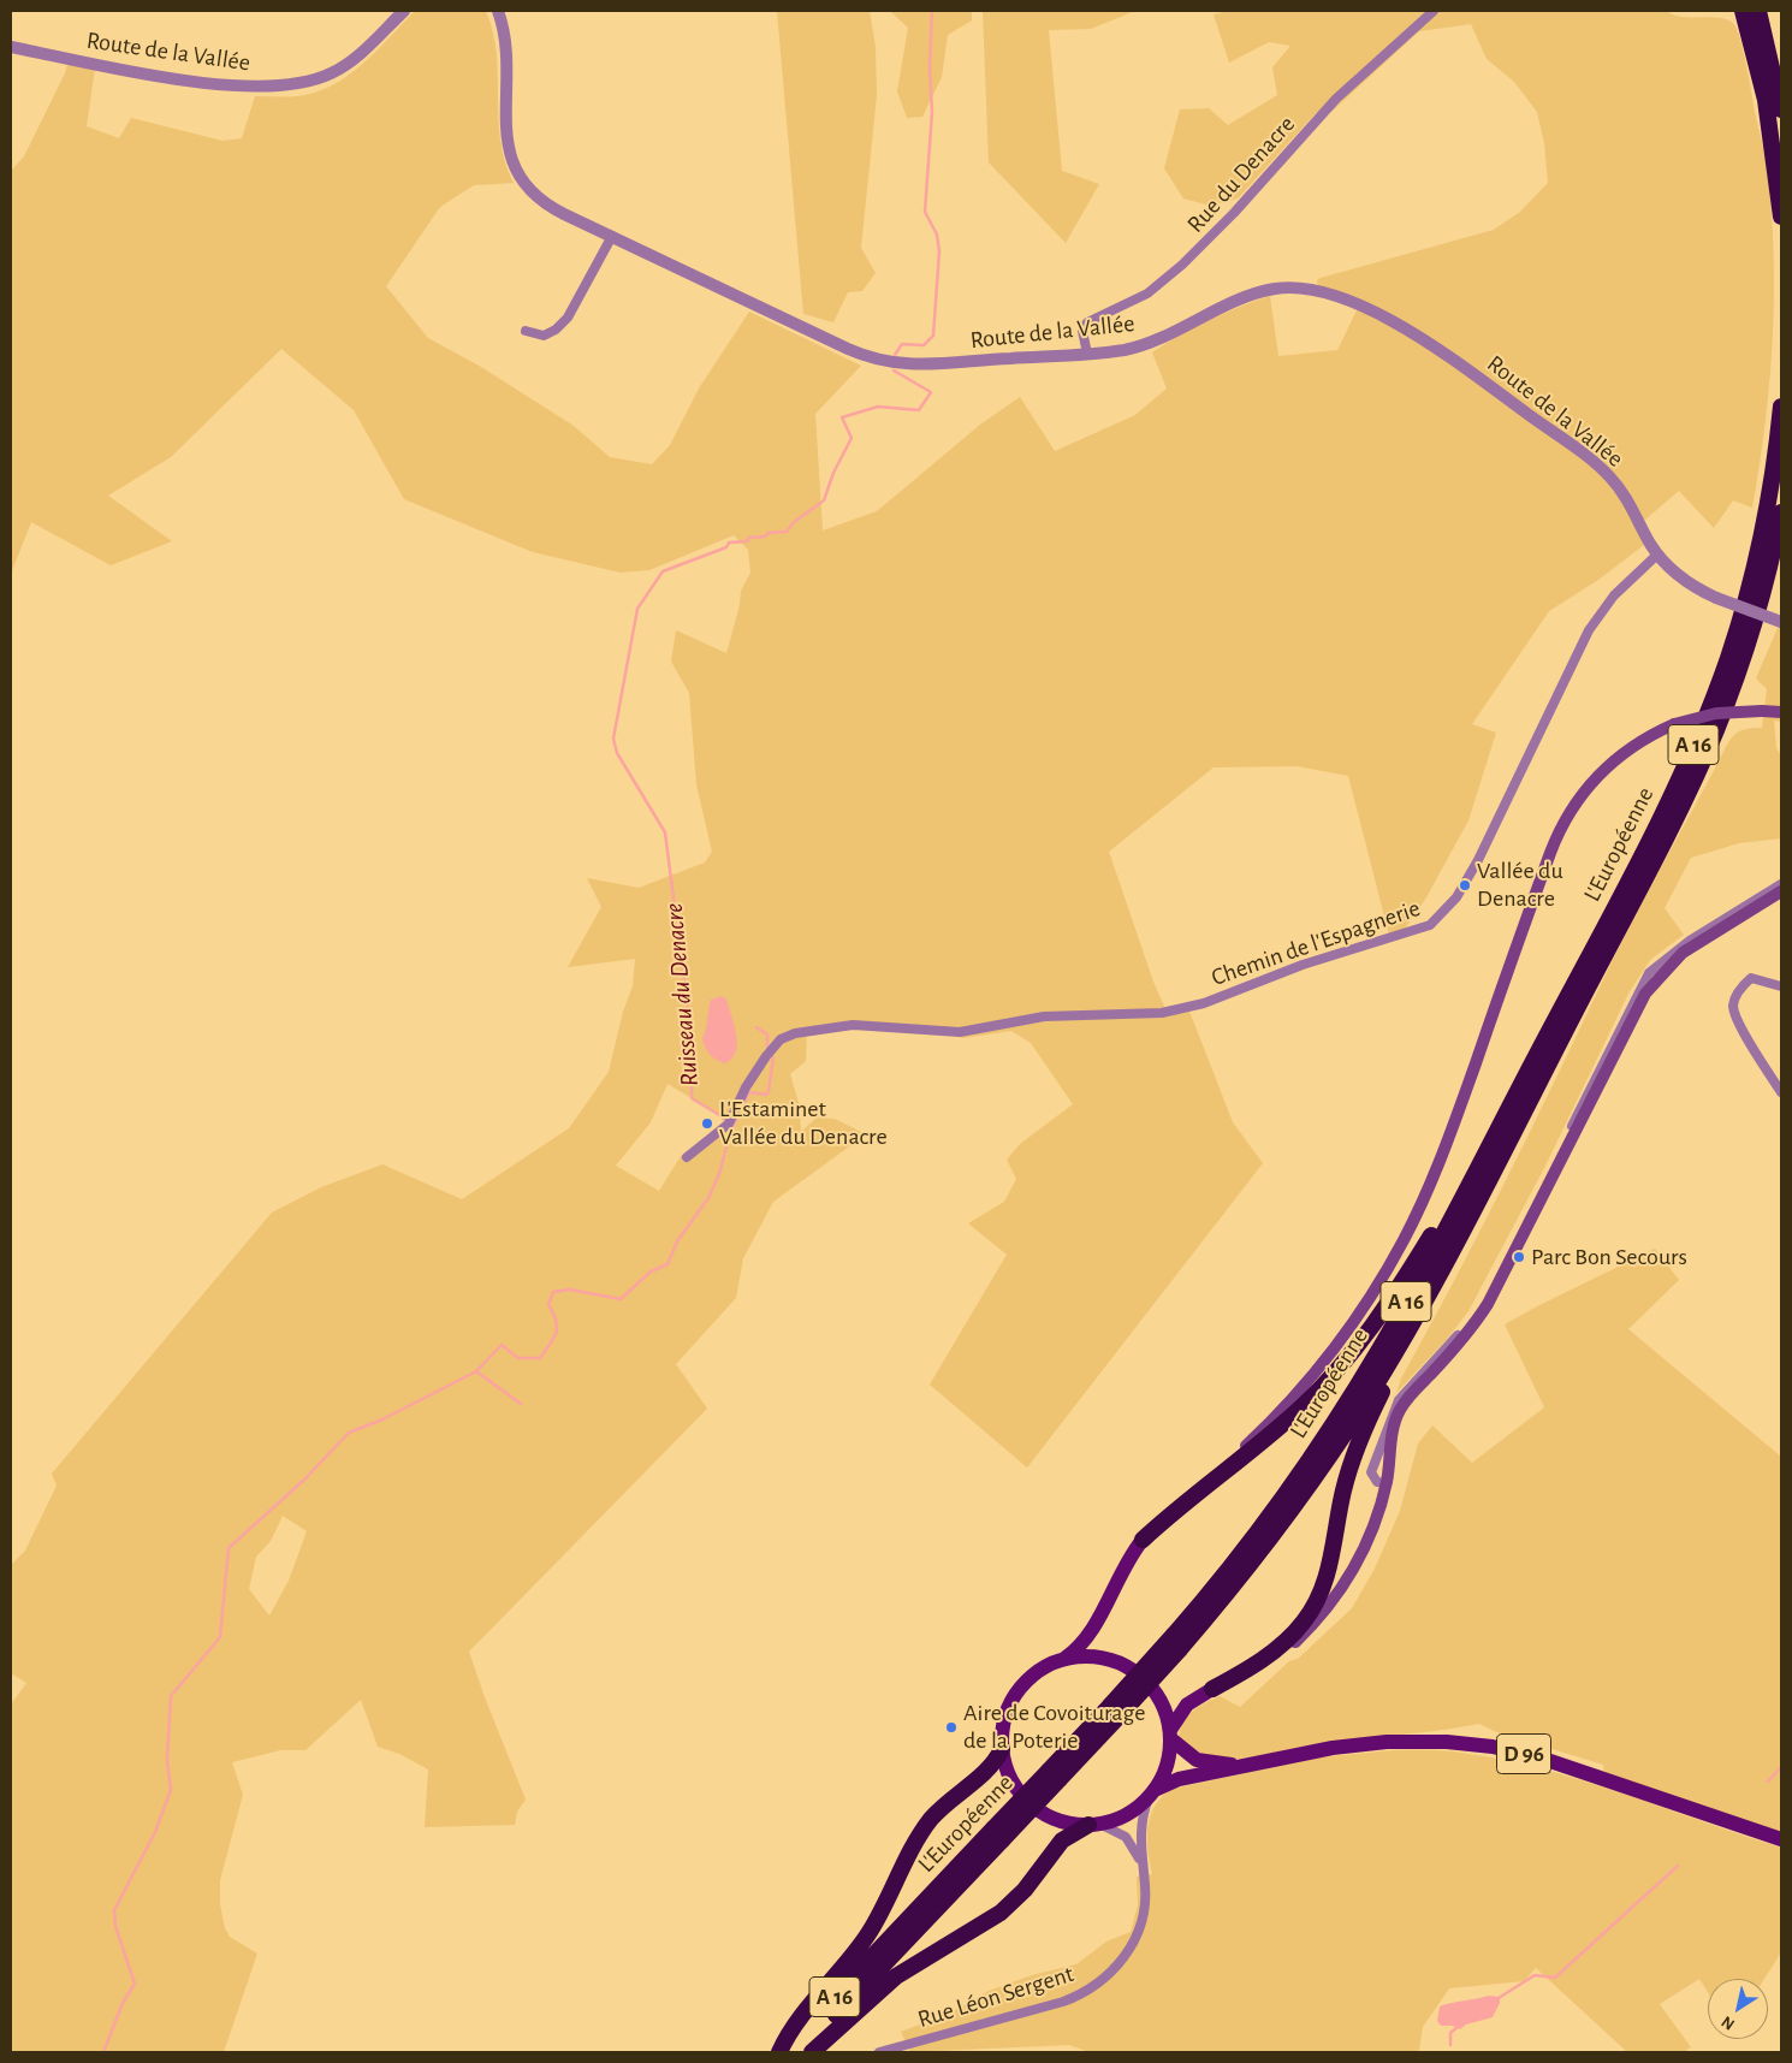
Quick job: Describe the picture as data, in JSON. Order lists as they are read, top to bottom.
{
  "streets": {
    "highway": ["A 16", "L'Européenne"],
    "main road": ["D 96"],
    "street": [
      "Route de la Vallée",
      "Rue du Denacre",
      "Chemin de l'Espagnerie",
      "Rue Léon Sergent"
    ]
  },
  "crossings": [
    ["Route de la Vallée", "Rue du Denacre"],
    ["Route de la Vallée", "Chemin de l'Espagnerie"],
    ["D 96", "Rue Léon Sergent"]
  ],
  "water": ["Ruisseau du Denacre"],
  "places": [
    "Vallée du Denacre",
    "L'Estaminet Vallée du Denacre",
    "Parc Bon Secours",
    "Aire de Covoiturage de la Poterie"
  ],
  "north": "bottom left"
}
